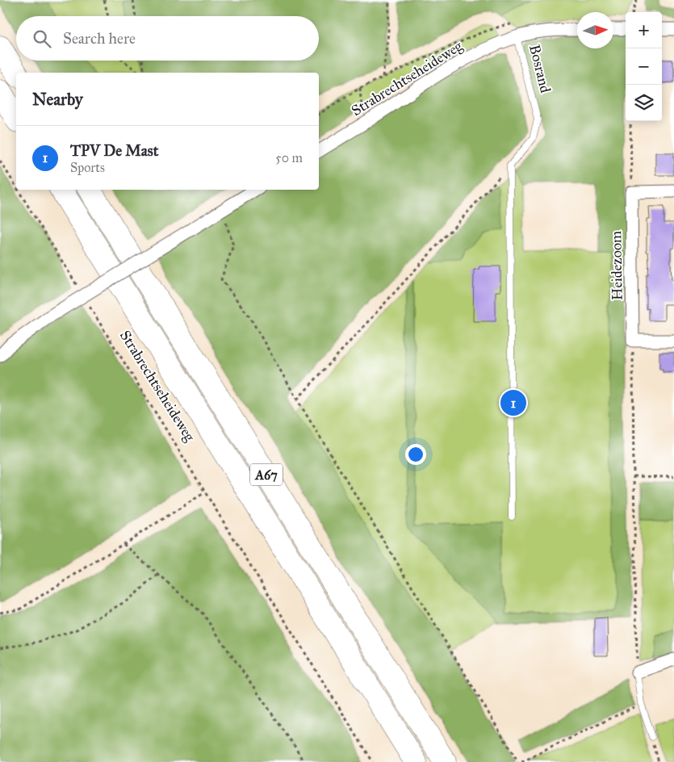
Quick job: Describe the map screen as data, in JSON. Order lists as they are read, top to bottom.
{
  "streets": {
    "highway": ["A67"],
    "street": ["Bosrand", "Strabrechtseheideweg", "Heidezoom"]
  },
  "crossings": [
    ["Bosrand", "Strabrechtseheideweg"]
  ],
  "north": "right",
  "page": {
    "map_buttons": ["+", "−"],
    "search": "Search here",
    "heading": "Nearby",
    "list": [
      {
        "mark": "1",
        "name": "TPV De Mast",
        "note": "Sports",
        "value": "50 m"
      }
    ],
    "pins": "1"
  }
}
